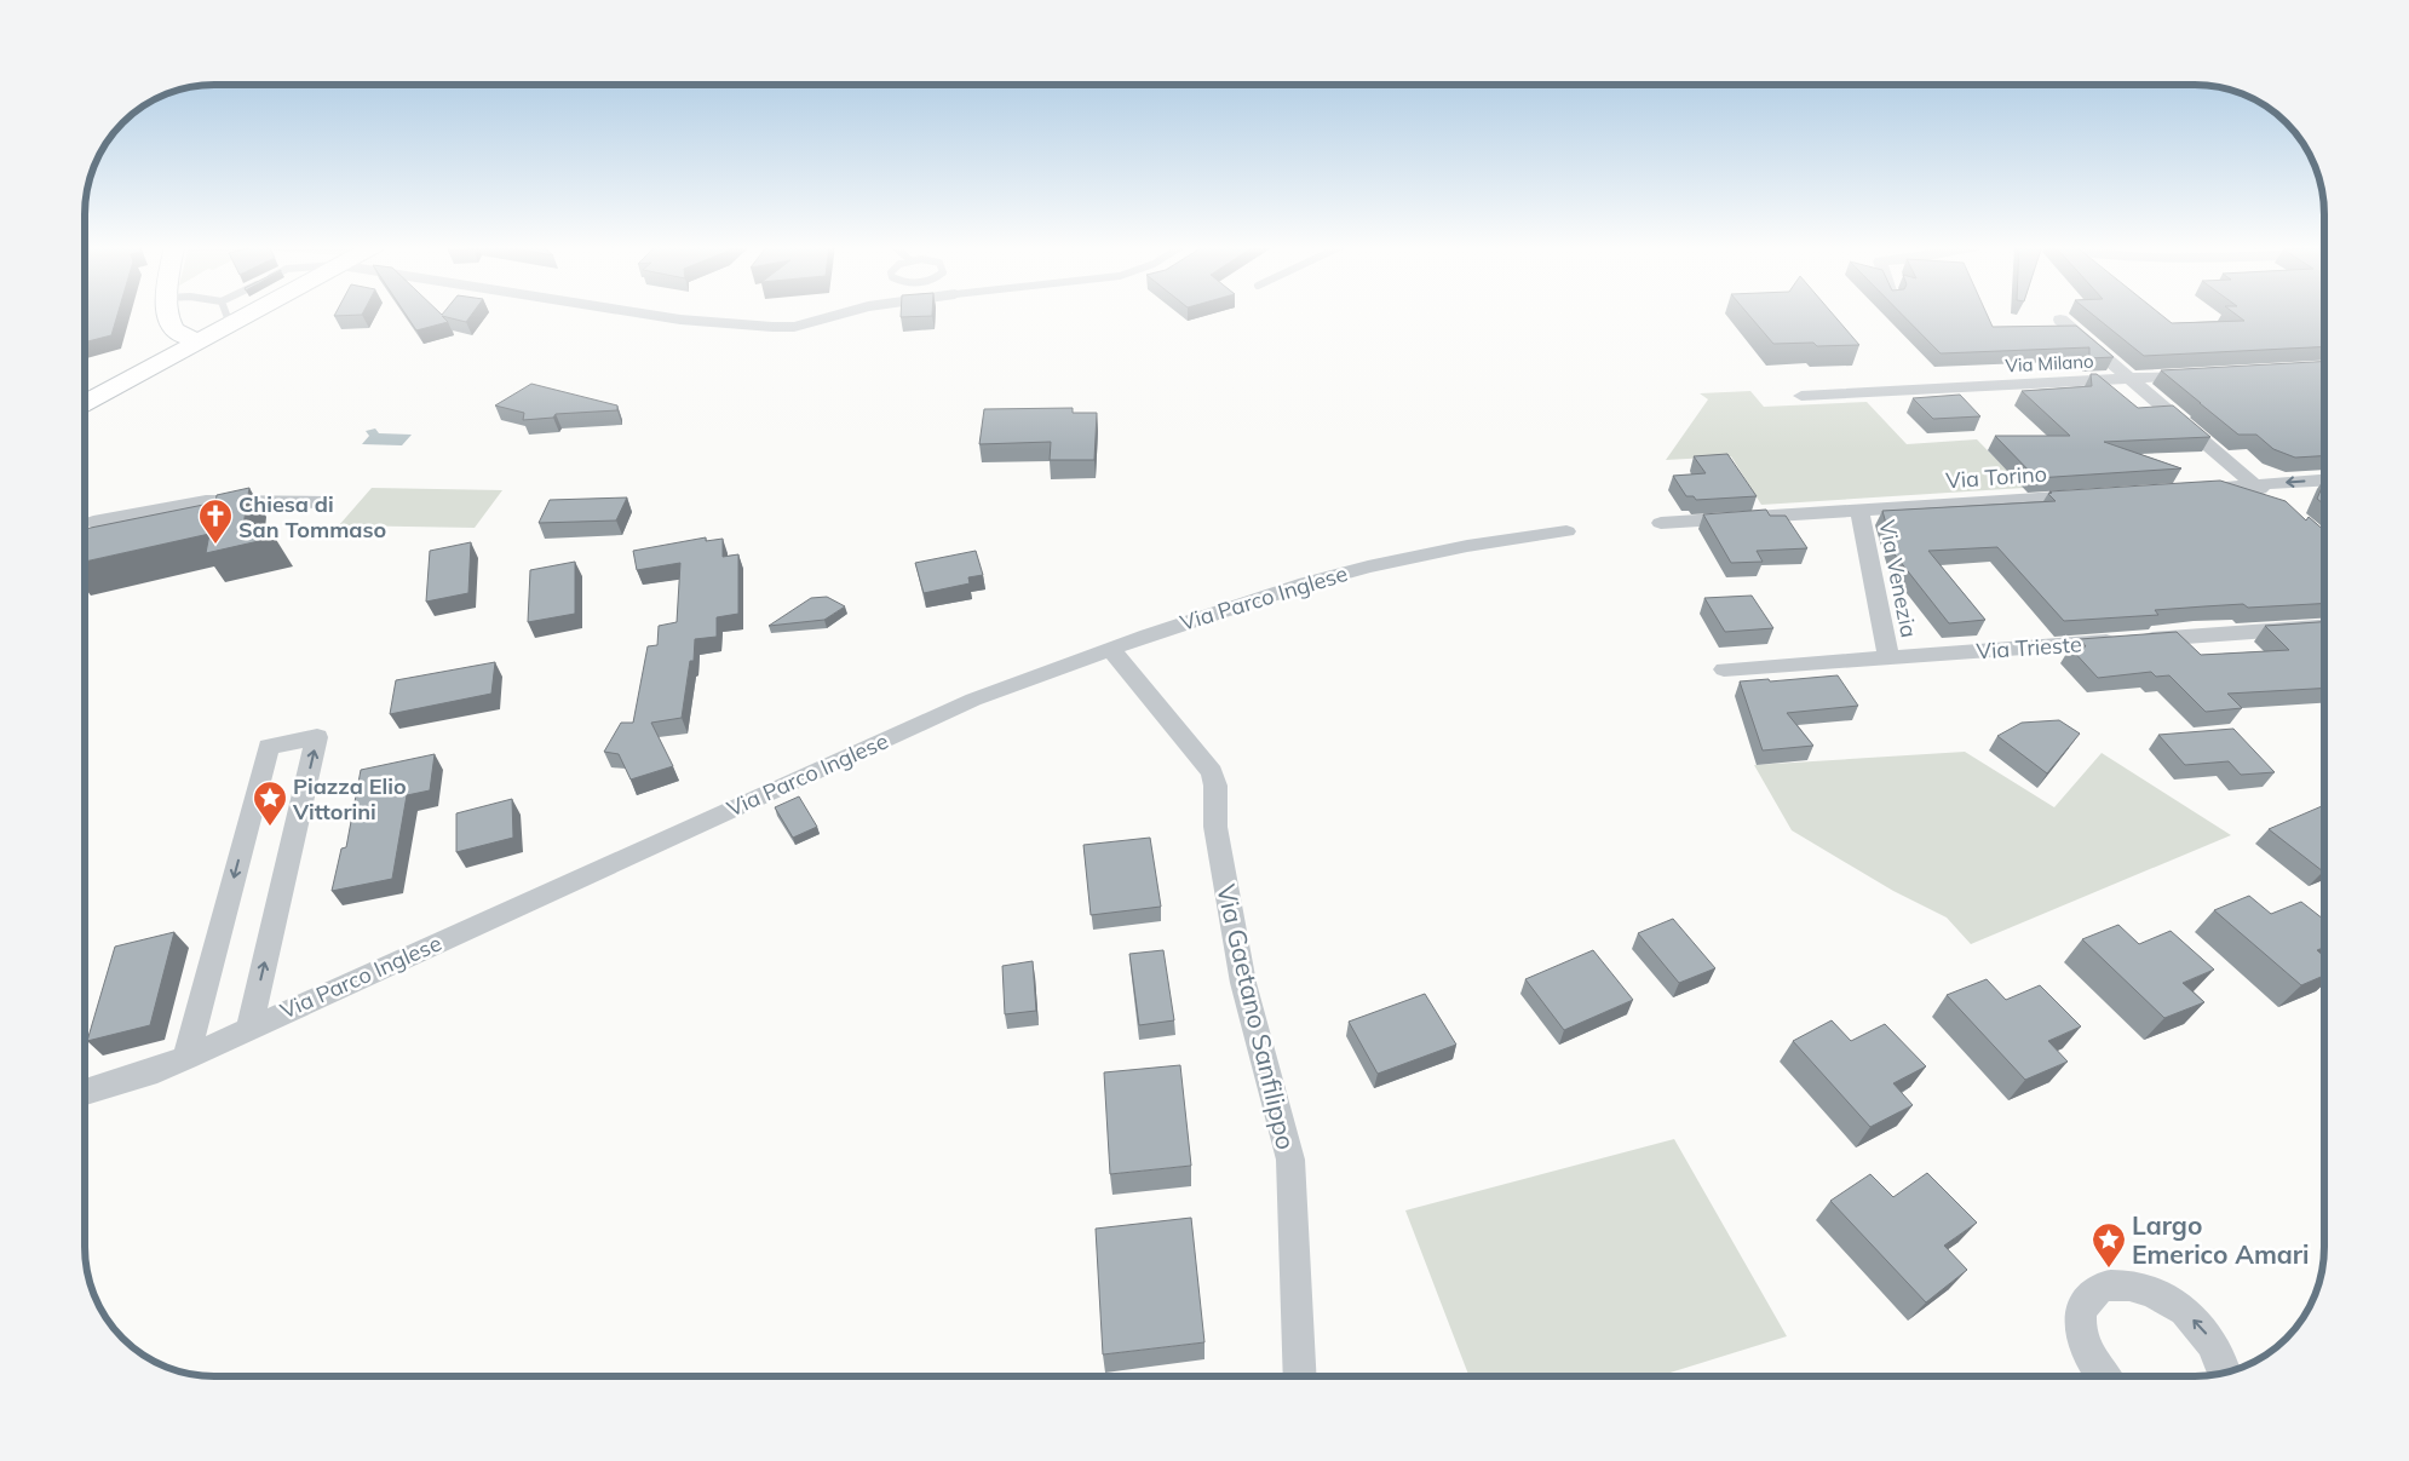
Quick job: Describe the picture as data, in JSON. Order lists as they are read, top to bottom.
{
  "streets": {
    "street": [
      "Via Milano",
      "Via Torino",
      "Via Venezia",
      "Via Parco Inglese",
      "Via Trieste",
      "Via Gaetano Sanfilippo"
    ]
  },
  "crossings": [
    ["Via Torino", "Via Venezia"],
    ["Via Venezia", "Via Trieste"],
    ["Via Parco Inglese", "Via Gaetano Sanfilippo"]
  ],
  "places": {
    "church": ["Chiesa di San Tommaso"],
    "place": ["Piazza Elio Vittorini", "Largo Emerico Amari"]
  }
}
